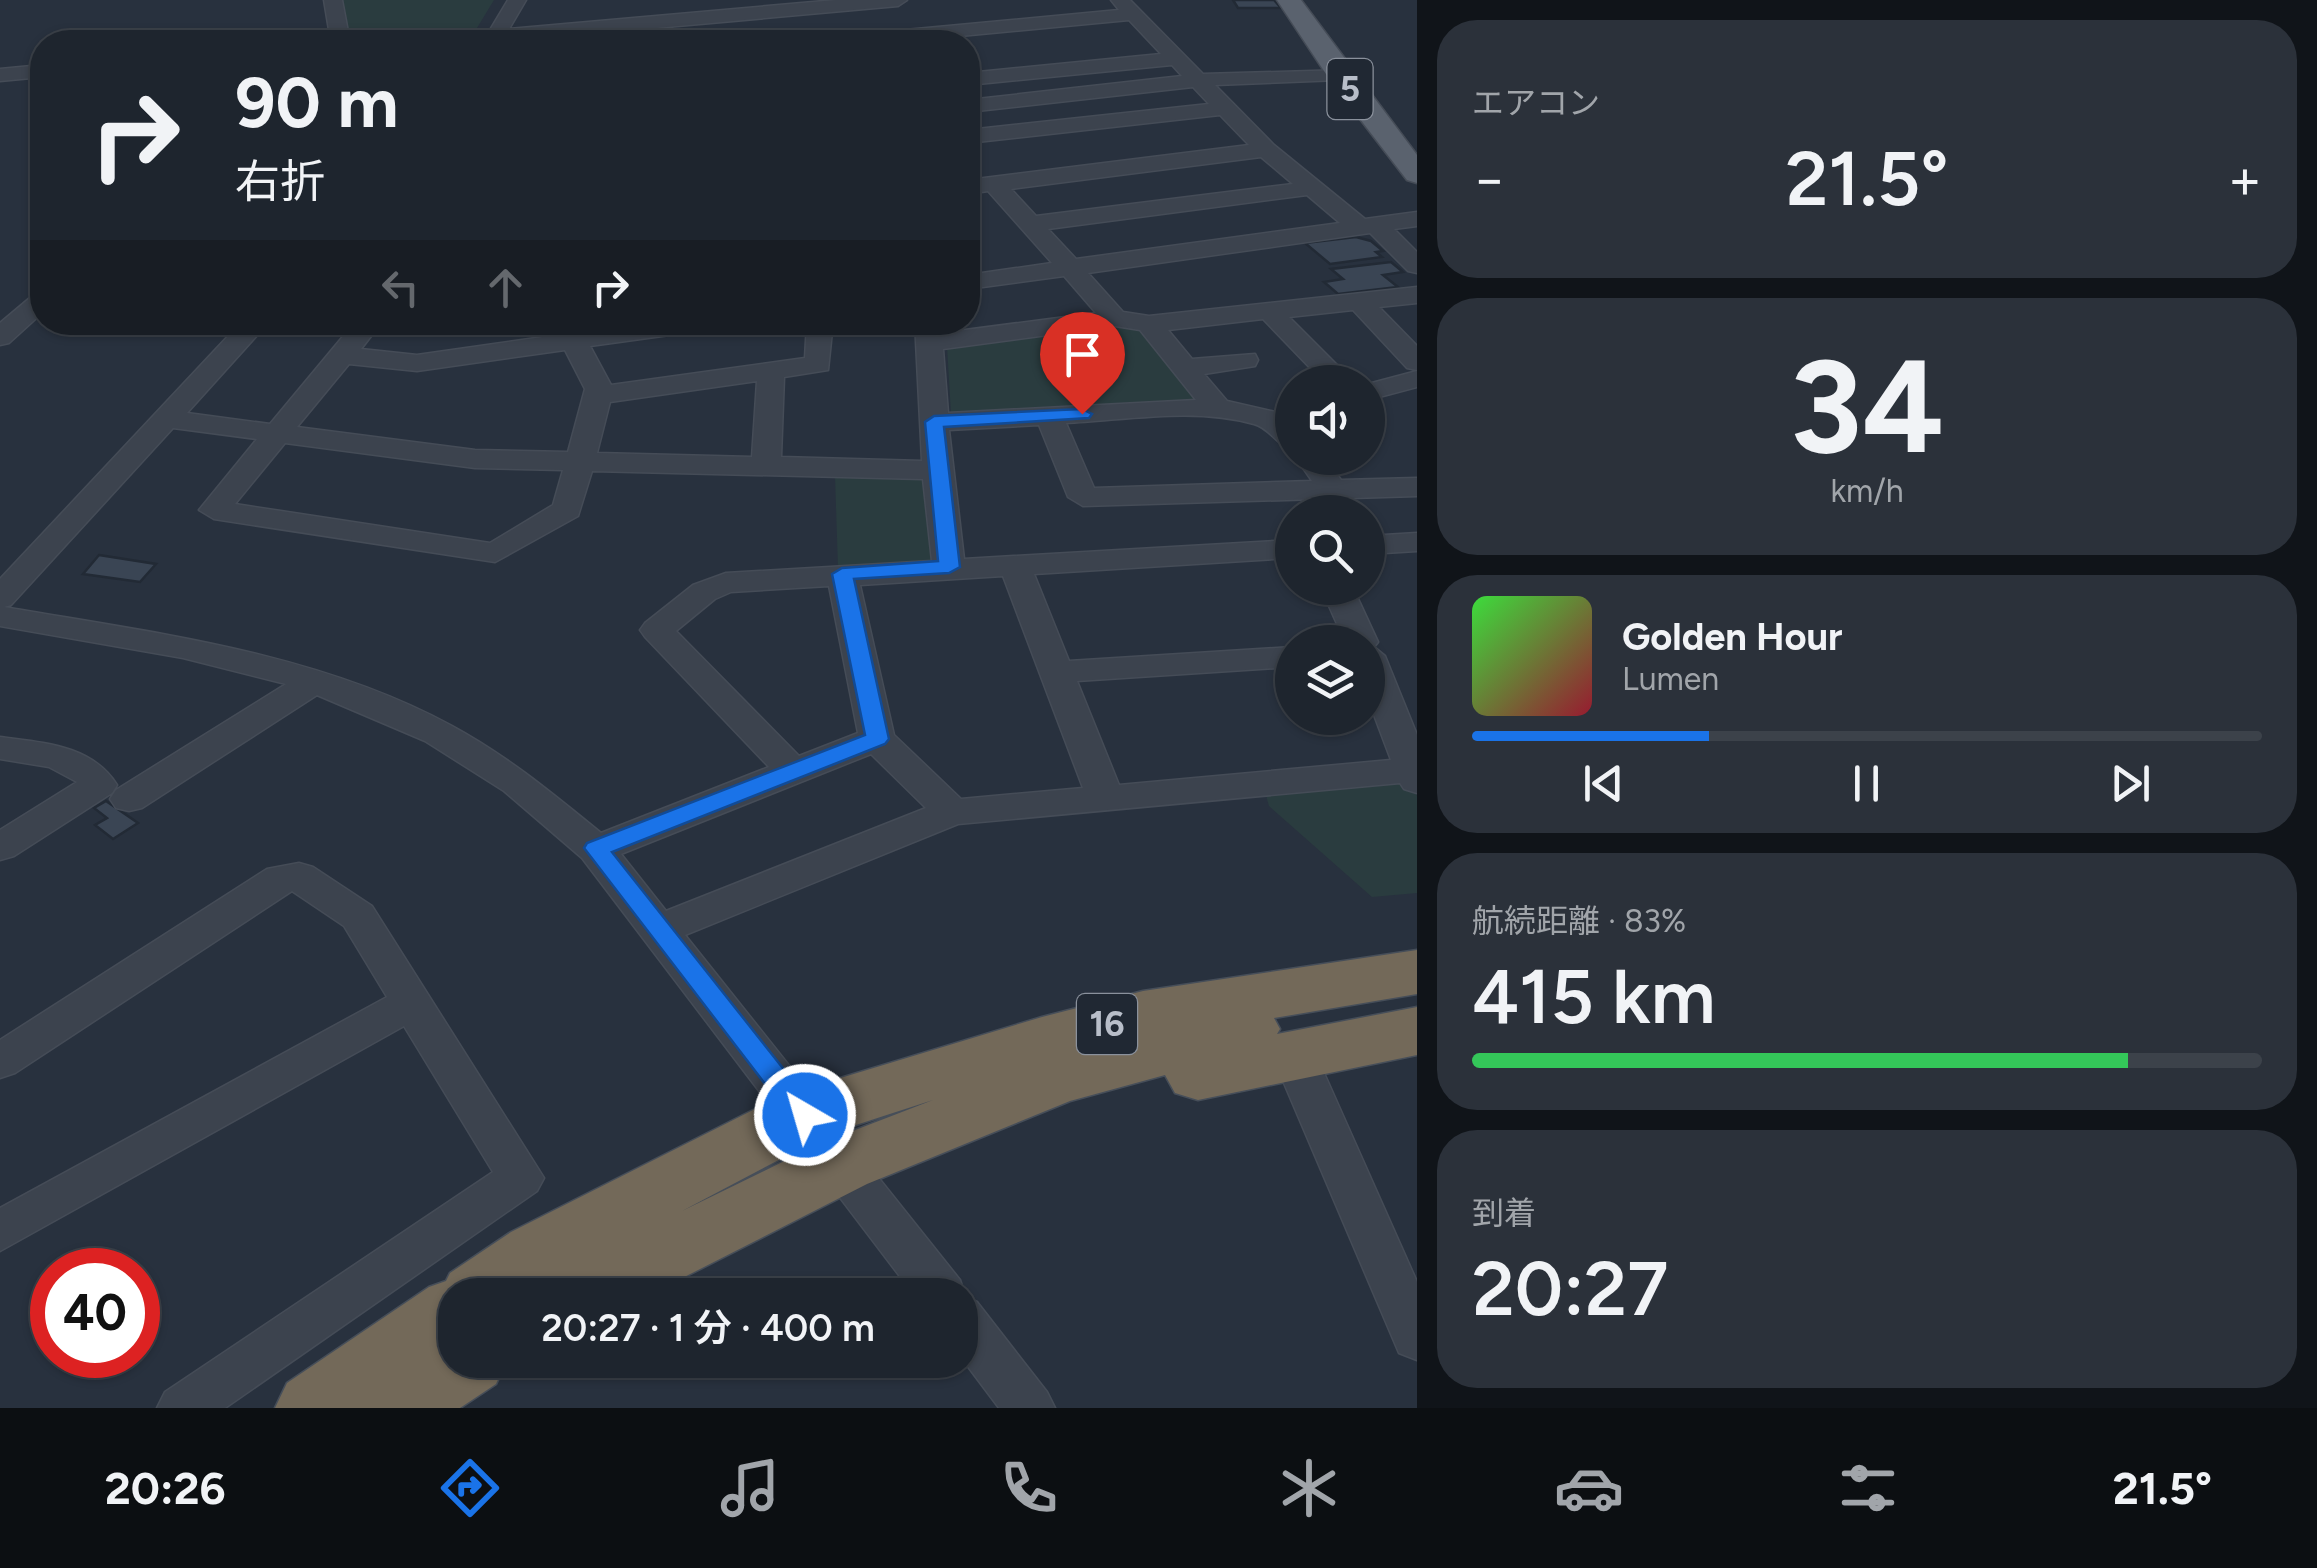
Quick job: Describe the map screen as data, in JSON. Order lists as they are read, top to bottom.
{
  "streets": {
    "highway": ["16"],
    "main road": ["5"]
  },
  "page": {
    "tile": [
      "エアコン",
      ["34", "km/h"],
      ["航続距離 · 83%", "415 km"],
      ["到着", "20:27"]
    ],
    "turn": ["90 m", "右折"],
    "heat": ["−", "21.5°", "+"],
    "song": ["Golden Hour", "Lumen"],
    "limit": "40",
    "trip": "20:27 · 1 分 · 400 m",
    "tabs": ["20:26", "21.5°"]
  }
}
